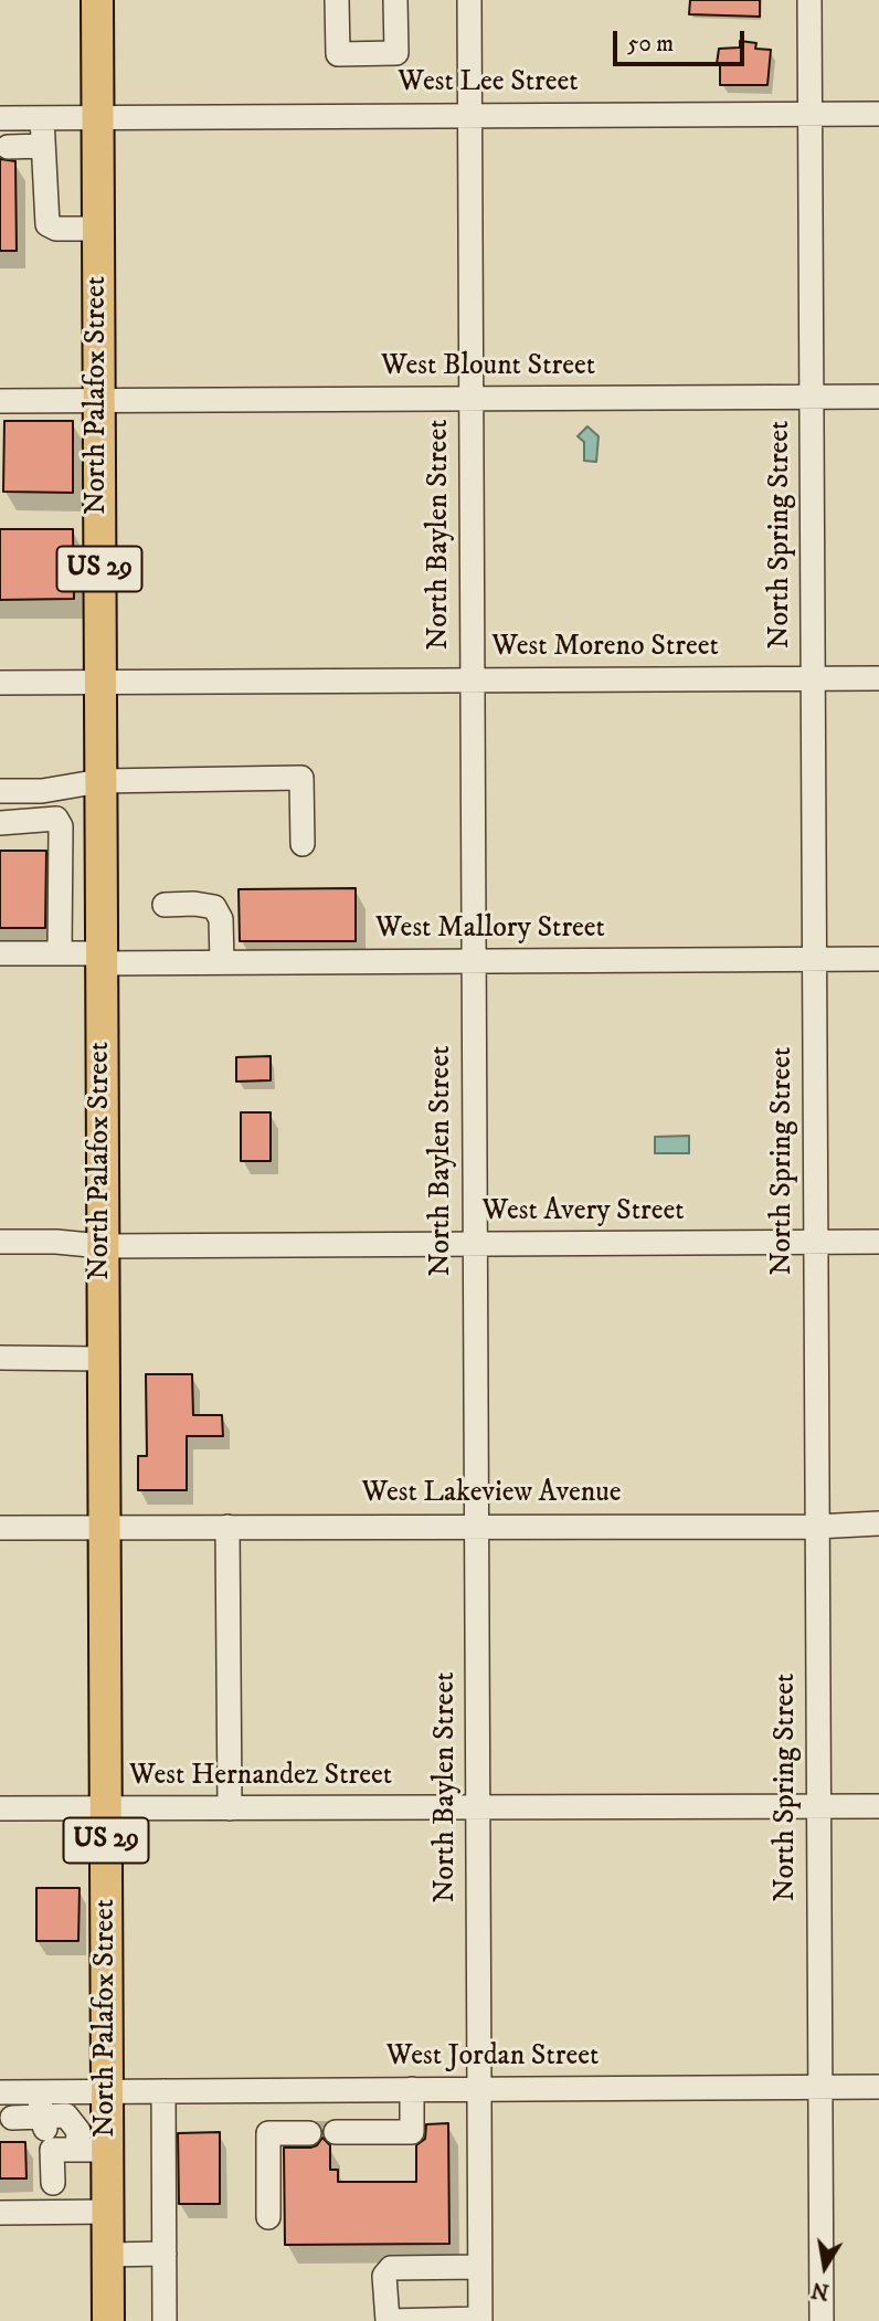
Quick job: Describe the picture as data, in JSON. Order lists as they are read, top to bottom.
{
  "streets": {
    "main road": ["North Palafox Street", "US 29"],
    "street": [
      "West Lee Street",
      "West Blount Street",
      "North Baylen Street",
      "North Spring Street",
      "West Moreno Street",
      "West Mallory Street",
      "West Avery Street",
      "West Lakeview Avenue",
      "West Hernandez Street",
      "West Jordan Street"
    ]
  },
  "crossings": [
    ["West Lee Street", "North Palafox Street"],
    ["West Lee Street", "North Baylen Street"],
    ["West Lee Street", "North Spring Street"],
    ["West Blount Street", "North Palafox Street"],
    ["West Blount Street", "North Baylen Street"],
    ["West Blount Street", "North Spring Street"],
    ["North Palafox Street", "West Moreno Street"],
    ["North Palafox Street", "West Mallory Street"],
    ["North Palafox Street", "West Avery Street"],
    ["North Palafox Street", "West Lakeview Avenue"],
    ["North Palafox Street", "West Hernandez Street"],
    ["North Palafox Street", "West Jordan Street"],
    ["North Baylen Street", "West Moreno Street"],
    ["North Baylen Street", "West Mallory Street"],
    ["North Baylen Street", "West Avery Street"],
    ["North Baylen Street", "West Lakeview Avenue"],
    ["North Baylen Street", "West Hernandez Street"],
    ["North Baylen Street", "West Jordan Street"],
    ["North Spring Street", "West Moreno Street"],
    ["North Spring Street", "West Mallory Street"],
    ["North Spring Street", "West Avery Street"],
    ["North Spring Street", "West Lakeview Avenue"],
    ["North Spring Street", "West Hernandez Street"],
    ["North Spring Street", "West Jordan Street"]
  ],
  "scale_bar": "50 m",
  "north": "bottom"
}
